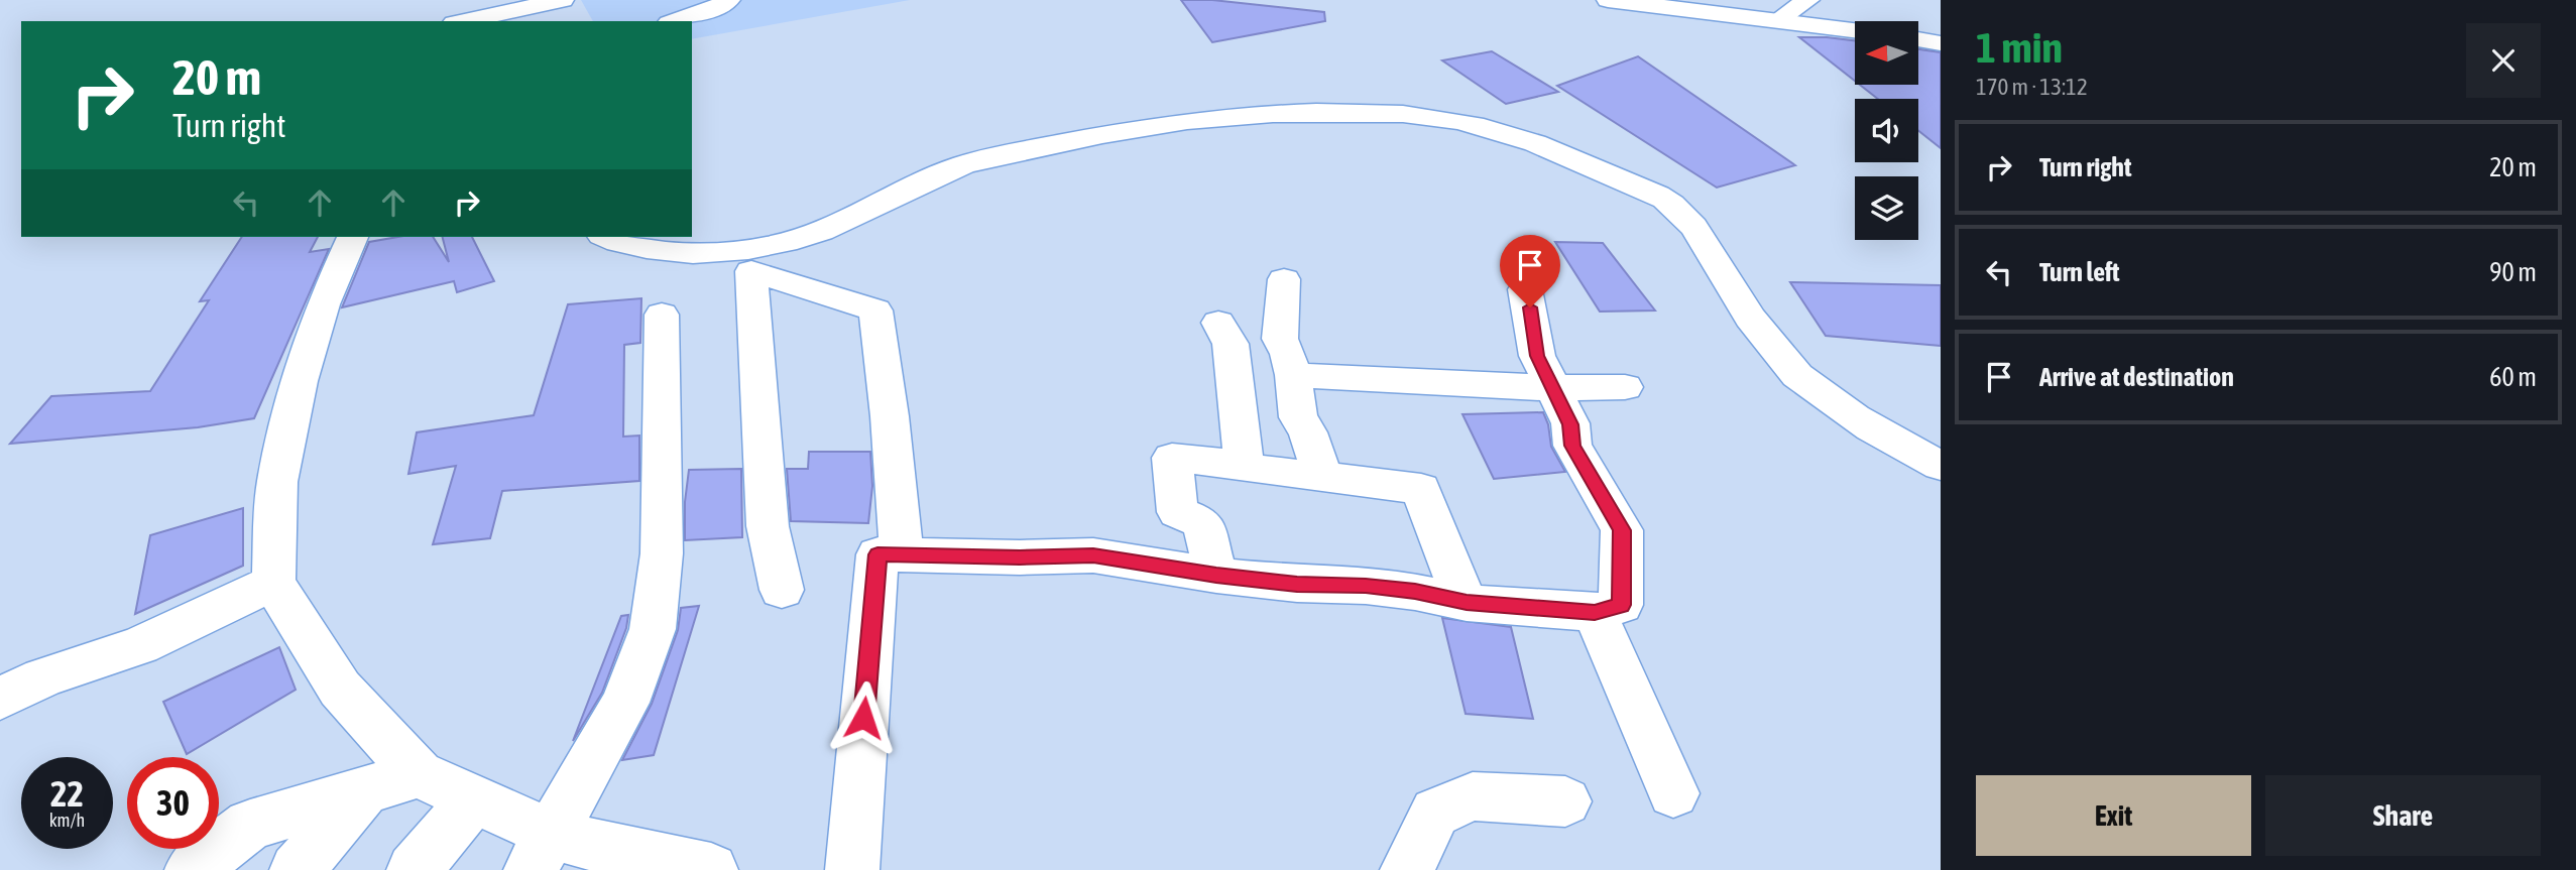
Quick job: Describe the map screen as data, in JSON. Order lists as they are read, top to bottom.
{
  "north": "left",
  "page": {
    "heading": ["1 min", "170 m · 13:12"],
    "turn": ["20 m", "Turn right"],
    "list": [
      {
        "name": "Turn right",
        "value": "20 m"
      },
      {
        "name": "Turn left",
        "value": "90 m"
      },
      {
        "name": "Arrive at destination",
        "value": "60 m"
      }
    ],
    "speed": "22 km/h",
    "limit": "30",
    "buttons": ["Exit", "Share"]
  }
}
